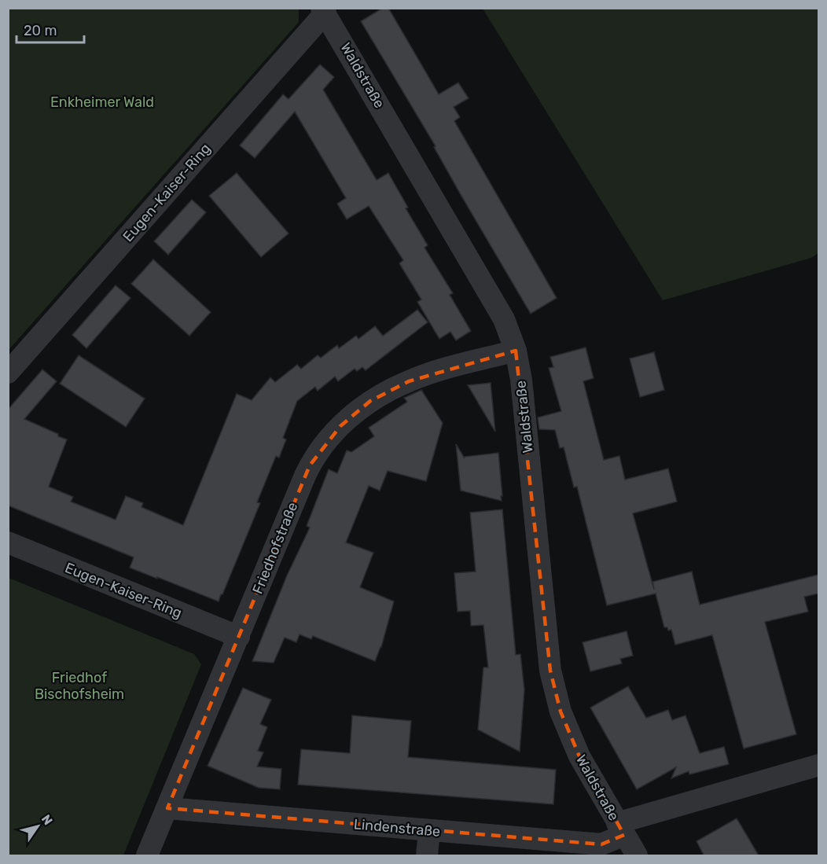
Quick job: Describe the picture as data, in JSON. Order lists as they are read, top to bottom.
{
  "streets": {
    "street": [
      "Waldstraße",
      "Eugen-Kaiser-Ring",
      "Friedhofstraße",
      "Lindenstraße"
    ]
  },
  "crossings": [
    ["Waldstraße", "Eugen-Kaiser-Ring"],
    ["Waldstraße", "Friedhofstraße"],
    ["Waldstraße", "Lindenstraße"],
    ["Eugen-Kaiser-Ring", "Friedhofstraße"],
    ["Friedhofstraße", "Lindenstraße"]
  ],
  "parks": ["Enkheimer Wald", "Friedhof Bischofsheim"],
  "scale_bar": "20 m",
  "north": "top right"
}
